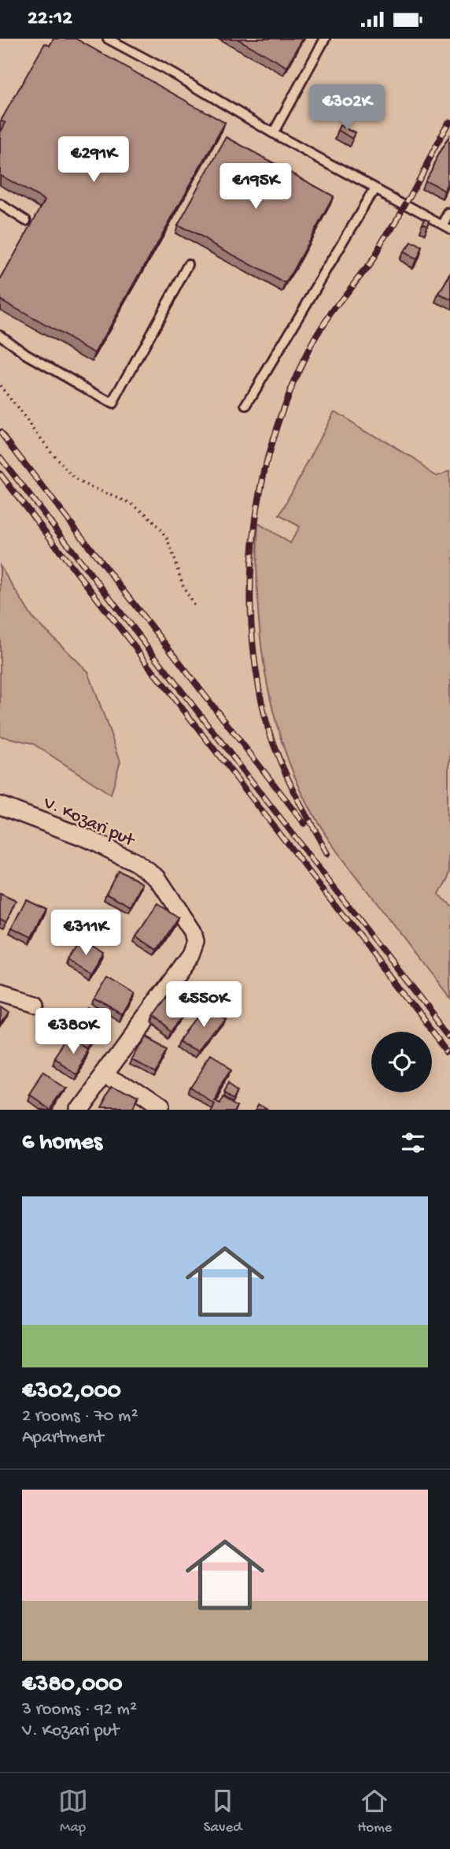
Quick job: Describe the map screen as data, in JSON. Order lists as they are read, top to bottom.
{
  "streets": {
    "street": ["V. Kozari put"]
  },
  "page": {
    "status": "22:12",
    "price": [
      "€302K",
      "€291K",
      "€195K",
      "€311K",
      "€550K",
      "€380K"
    ],
    "heading": "6 homes",
    "list": [
      {
        "name": "€302,000",
        "note": "2 rooms · 70 m² · Apartment"
      },
      {
        "name": "€380,000",
        "note": "3 rooms · 92 m² · V. Kozari put"
      }
    ],
    "tabs": ["Map", "Saved", "Home"]
  }
}
